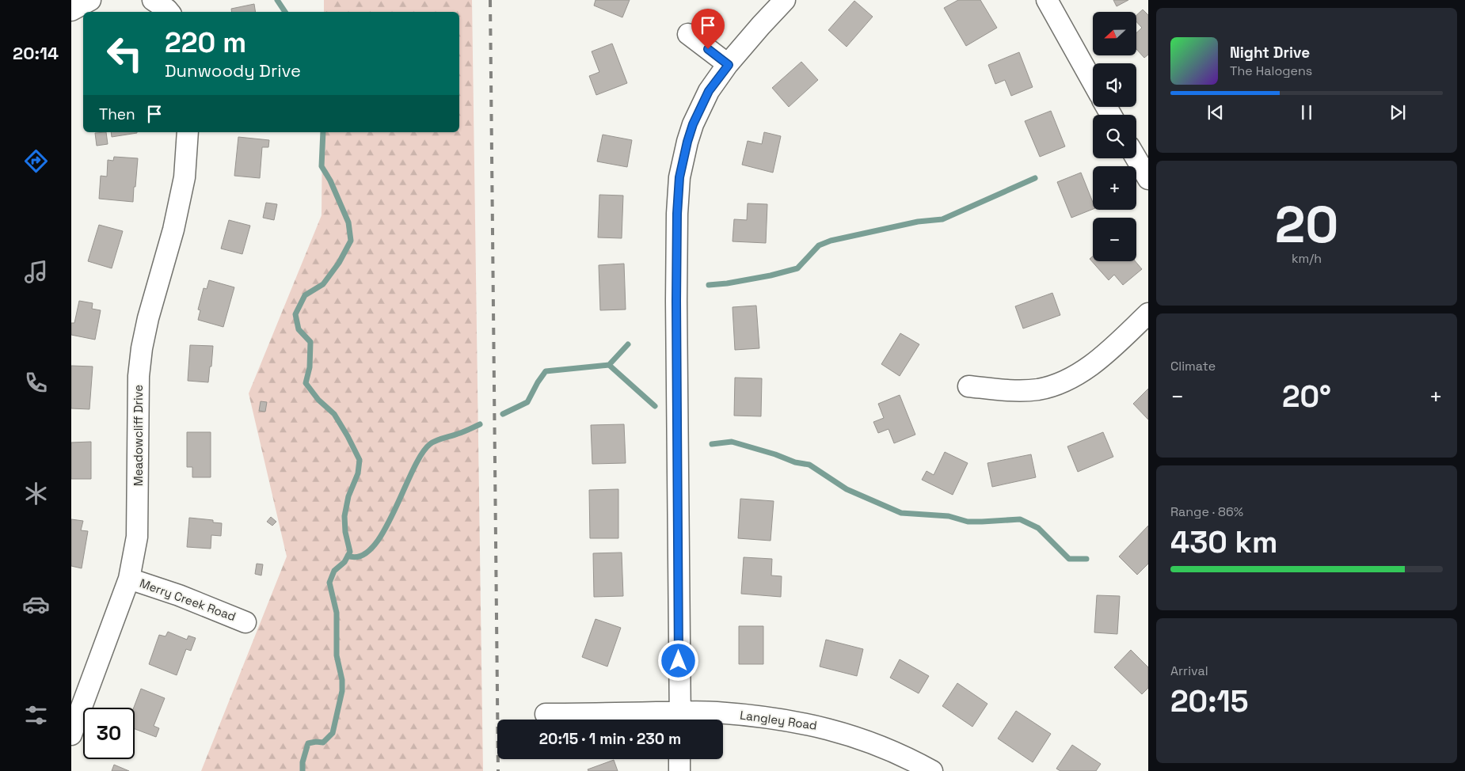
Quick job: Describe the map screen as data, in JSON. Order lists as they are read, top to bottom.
{
  "streets": {
    "street": ["Meadowcliff Drive", "Merry Creek Road", "Langley Road"]
  },
  "crossings": [
    ["Meadowcliff Drive", "Merry Creek Road"]
  ],
  "north": "left",
  "page": {
    "tabs": "20:14",
    "map_buttons": ["+", "−"],
    "turn": ["220 m", "Dunwoody Drive"],
    "song": ["Night Drive", "The Halogens"],
    "then": "Then",
    "tile": [
      ["20", "km/h"],
      "Climate",
      ["Range · 86%", "430 km"],
      ["Arrival", "20:15"]
    ],
    "heat": ["−", "20°", "+"],
    "limit": "30",
    "trip": "20:15 · 1 min · 230 m"
  }
}
